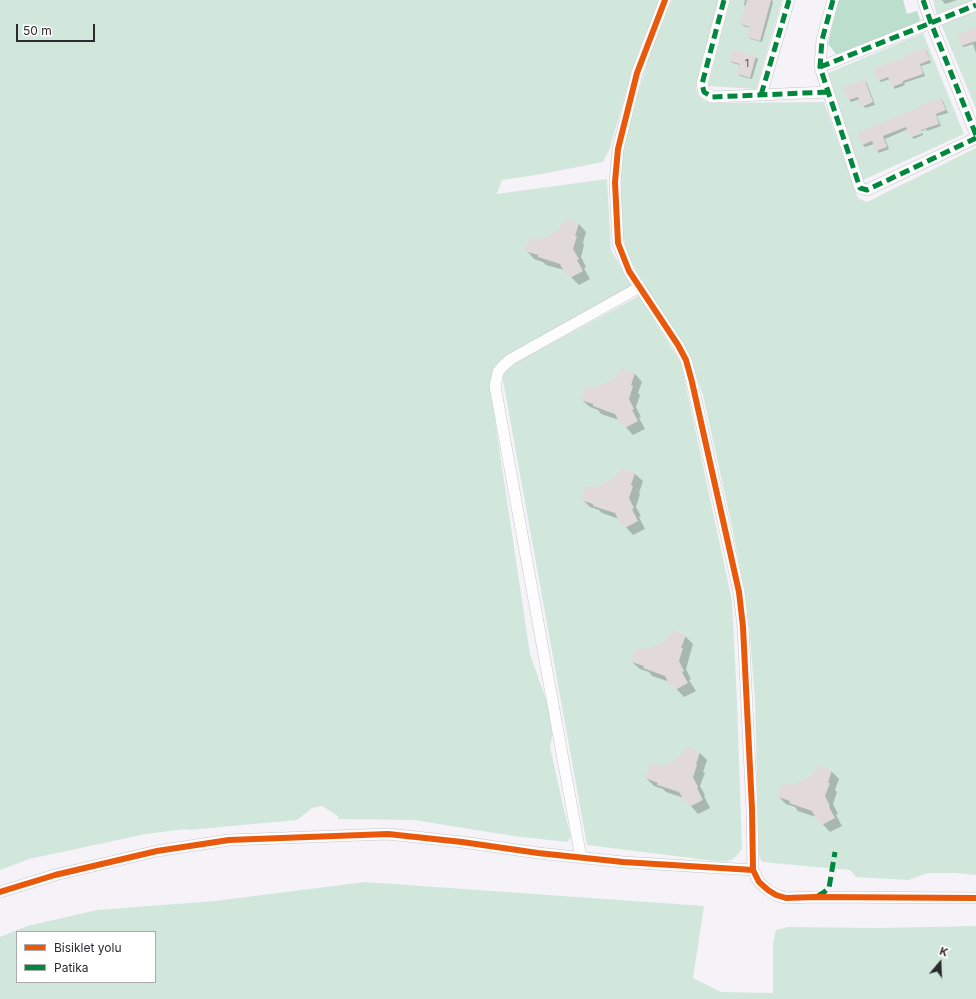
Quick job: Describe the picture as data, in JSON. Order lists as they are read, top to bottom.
{
  "house_numbers": ["1"],
  "legend": ["Bisiklet yolu", "Patika"],
  "scale_bar": "50 m",
  "north": "top"
}
